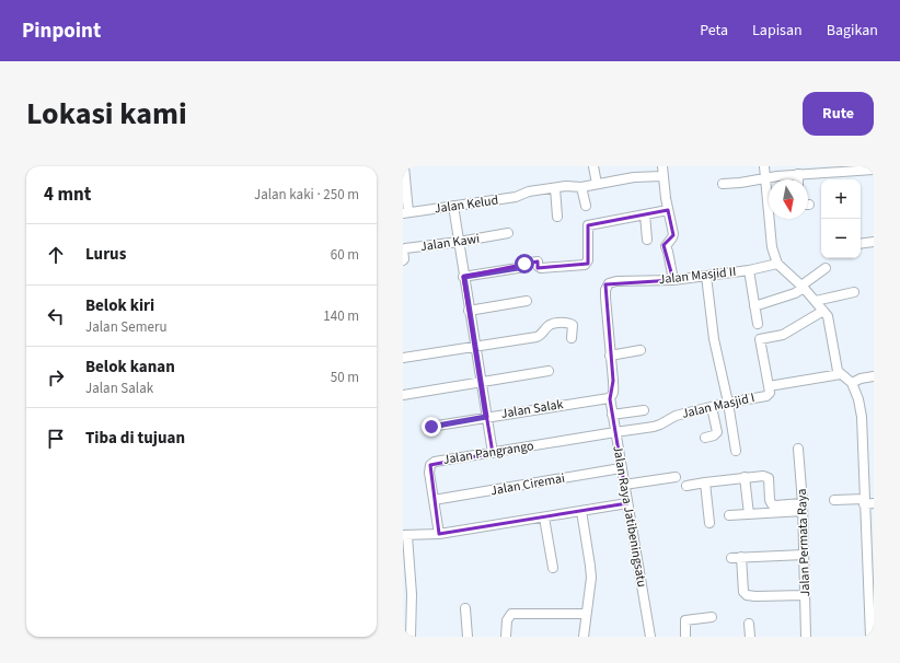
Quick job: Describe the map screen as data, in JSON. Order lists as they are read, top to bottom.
{
  "streets": {
    "street": [
      "Jalan Kelud",
      "Jalan Kawi",
      "Jalan Masjid II",
      "Jalan Masjid I",
      "Jalan Salak",
      "Jalan Pangrango",
      "Jalan Ciremai",
      "Jalan Raya Jatibeningsatu",
      "Jalan Permata Raya"
    ]
  },
  "crossings": [
    ["Jalan Masjid II", "Jalan Raya Jatibeningsatu"],
    ["Jalan Masjid I", "Jalan Pangrango"],
    ["Jalan Masjid I", "Jalan Raya Jatibeningsatu"],
    ["Jalan Salak", "Jalan Raya Jatibeningsatu"],
    ["Jalan Pangrango", "Jalan Ciremai"],
    ["Jalan Pangrango", "Jalan Raya Jatibeningsatu"],
    ["Jalan Ciremai", "Jalan Raya Jatibeningsatu"]
  ],
  "north": "bottom",
  "page": {
    "header": "Pinpoint",
    "nav": ["Peta", "Lapisan", "Bagikan"],
    "title": "Lokasi kami",
    "buttons": "Rute",
    "heading": ["4 mnt", "Jalan kaki · 250 m"],
    "map_buttons": ["+", "−"],
    "list": [
      ["Lurus", "60 m"],
      ["Belok kiri", "Jalan Semeru", "140 m"],
      ["Belok kanan", "Jalan Salak", "50 m"],
      "Tiba di tujuan"
    ]
  }
}
